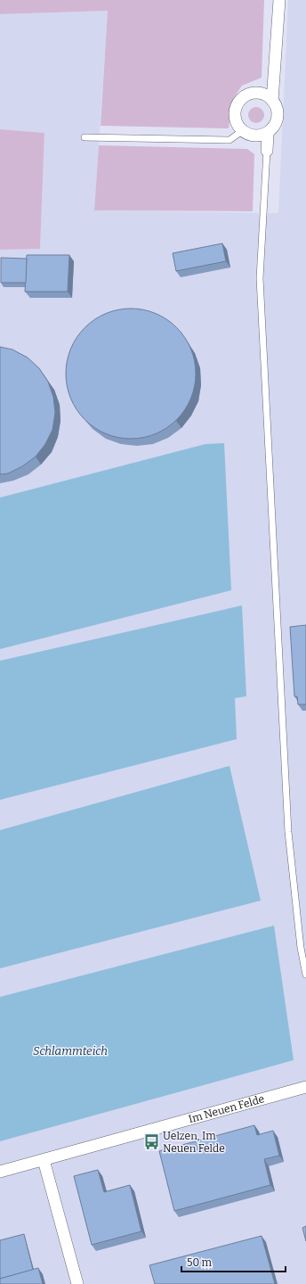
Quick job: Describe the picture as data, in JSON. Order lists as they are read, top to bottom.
{
  "streets": {
    "street": ["Im Neuen Felde"]
  },
  "water": ["Schlammteich"],
  "places": {
    "bus stop": ["Uelzen, Im Neuen Felde"]
  },
  "scale_bar": "50 m"
}
